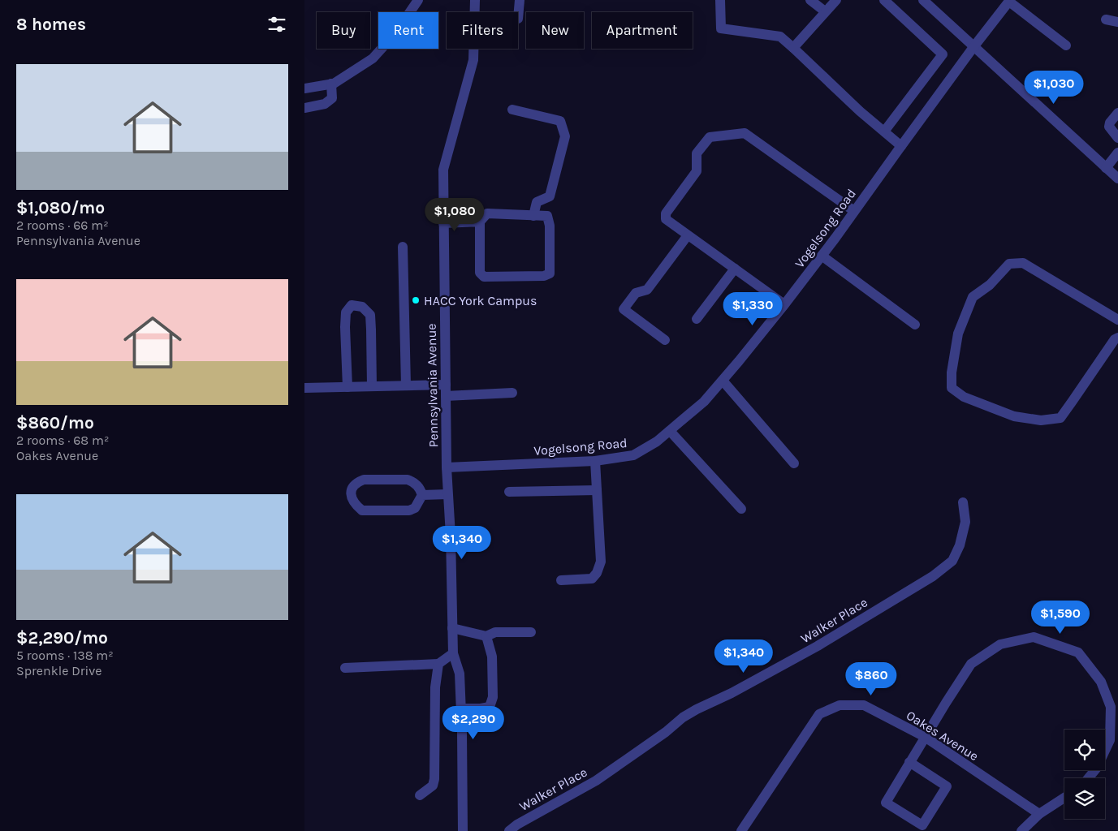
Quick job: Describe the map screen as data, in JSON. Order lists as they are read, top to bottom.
{
  "streets": {
    "street": [
      "Vogelsong Road",
      "Pennsylvania Avenue",
      "Walker Place",
      "Oakes Avenue"
    ]
  },
  "crossings": [
    ["Vogelsong Road", "Pennsylvania Avenue"]
  ],
  "places": ["HACC York Campus"],
  "page": {
    "heading": "8 homes",
    "chip": [
      "Buy",
      "Rent",
      "Filters",
      "New",
      "Apartment"
    ],
    "list": [
      {
        "name": "$1,080/mo",
        "note": "2 rooms · 66 m² · Pennsylvania Avenue"
      },
      {
        "name": "$860/mo",
        "note": "2 rooms · 68 m² · Oakes Avenue"
      },
      {
        "name": "$2,290/mo",
        "note": "5 rooms · 138 m² · Sprenkle Drive"
      }
    ],
    "price": [
      "$1,030",
      "$1,080",
      "$1,330",
      "$1,340",
      "$1,590",
      "$1,340",
      "$860",
      "$2,290"
    ]
  }
}
